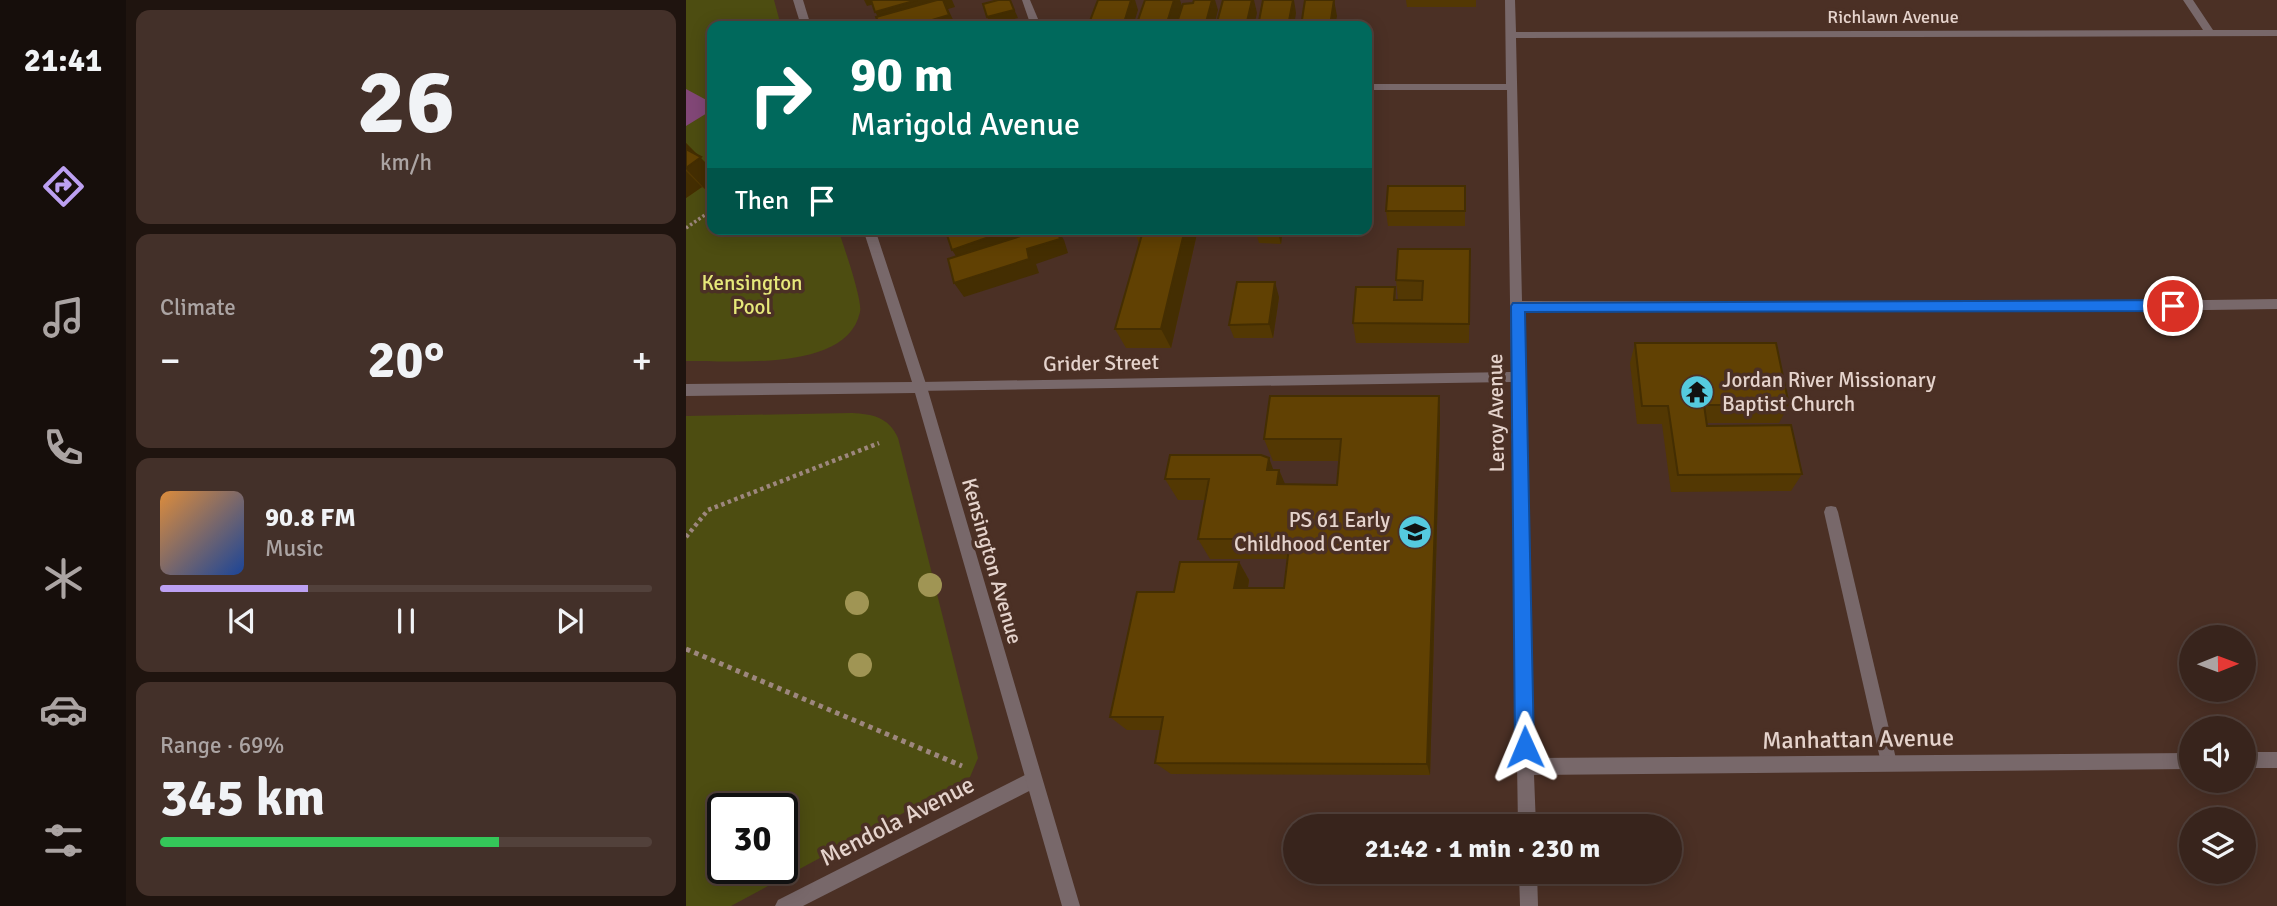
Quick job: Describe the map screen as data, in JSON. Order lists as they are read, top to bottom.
{
  "streets": {
    "street": [
      "Richlawn Avenue",
      "Grider Street",
      "Leroy Avenue",
      "Kensington Avenue",
      "Manhattan Avenue",
      "Mendola Avenue"
    ]
  },
  "crossings": [
    ["Richlawn Avenue", "Leroy Avenue"],
    ["Grider Street", "Leroy Avenue"],
    ["Grider Street", "Kensington Avenue"],
    ["Leroy Avenue", "Manhattan Avenue"],
    ["Kensington Avenue", "Mendola Avenue"]
  ],
  "parks": ["Kensington Pool"],
  "places": {
    "temple": ["Jordan River Missionary Baptist Church"],
    "school or university": ["PS 61 Early Childhood Center"]
  },
  "north": "right",
  "page": {
    "tabs": "21:41",
    "tile": [
      ["26", "km/h"],
      "Climate",
      ["Range · 69%", "345 km"]
    ],
    "turn": ["90 m", "Marigold Avenue"],
    "then": "Then",
    "heat": ["−", "20°", "+"],
    "song": ["90.8 FM", "Music"],
    "limit": "30",
    "trip": "21:42 · 1 min · 230 m"
  }
}
